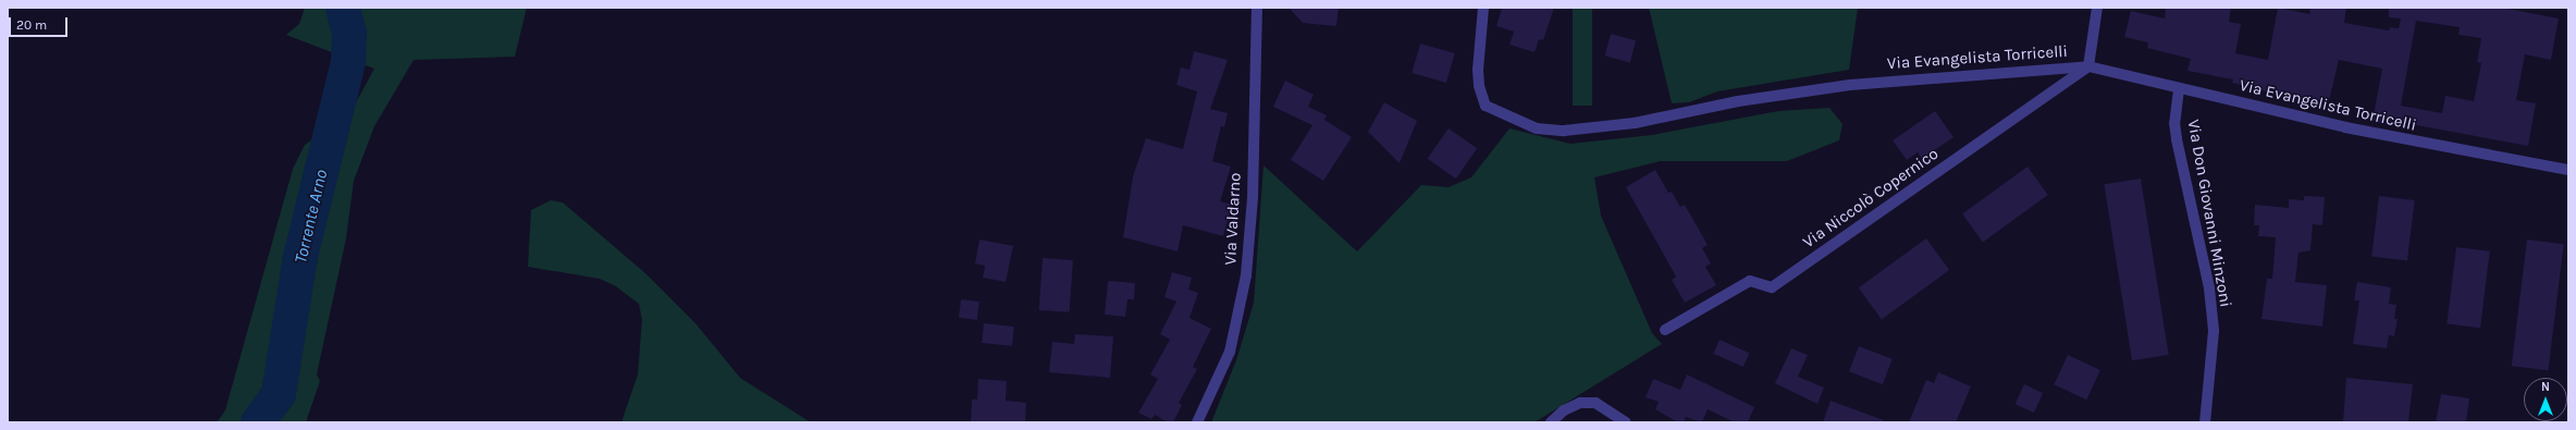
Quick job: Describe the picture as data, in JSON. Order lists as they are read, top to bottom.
{
  "streets": {
    "street": [
      "Via Evangelista Torricelli",
      "Via Niccolò Copernico",
      "Via Don Giovanni Minzoni",
      "Via Valdarno"
    ]
  },
  "crossings": [
    ["Via Evangelista Torricelli", "Via Niccolò Copernico"],
    ["Via Evangelista Torricelli", "Via Don Giovanni Minzoni"]
  ],
  "water": ["Torrente Arno"],
  "scale_bar": "20 m",
  "north": "top"
}
